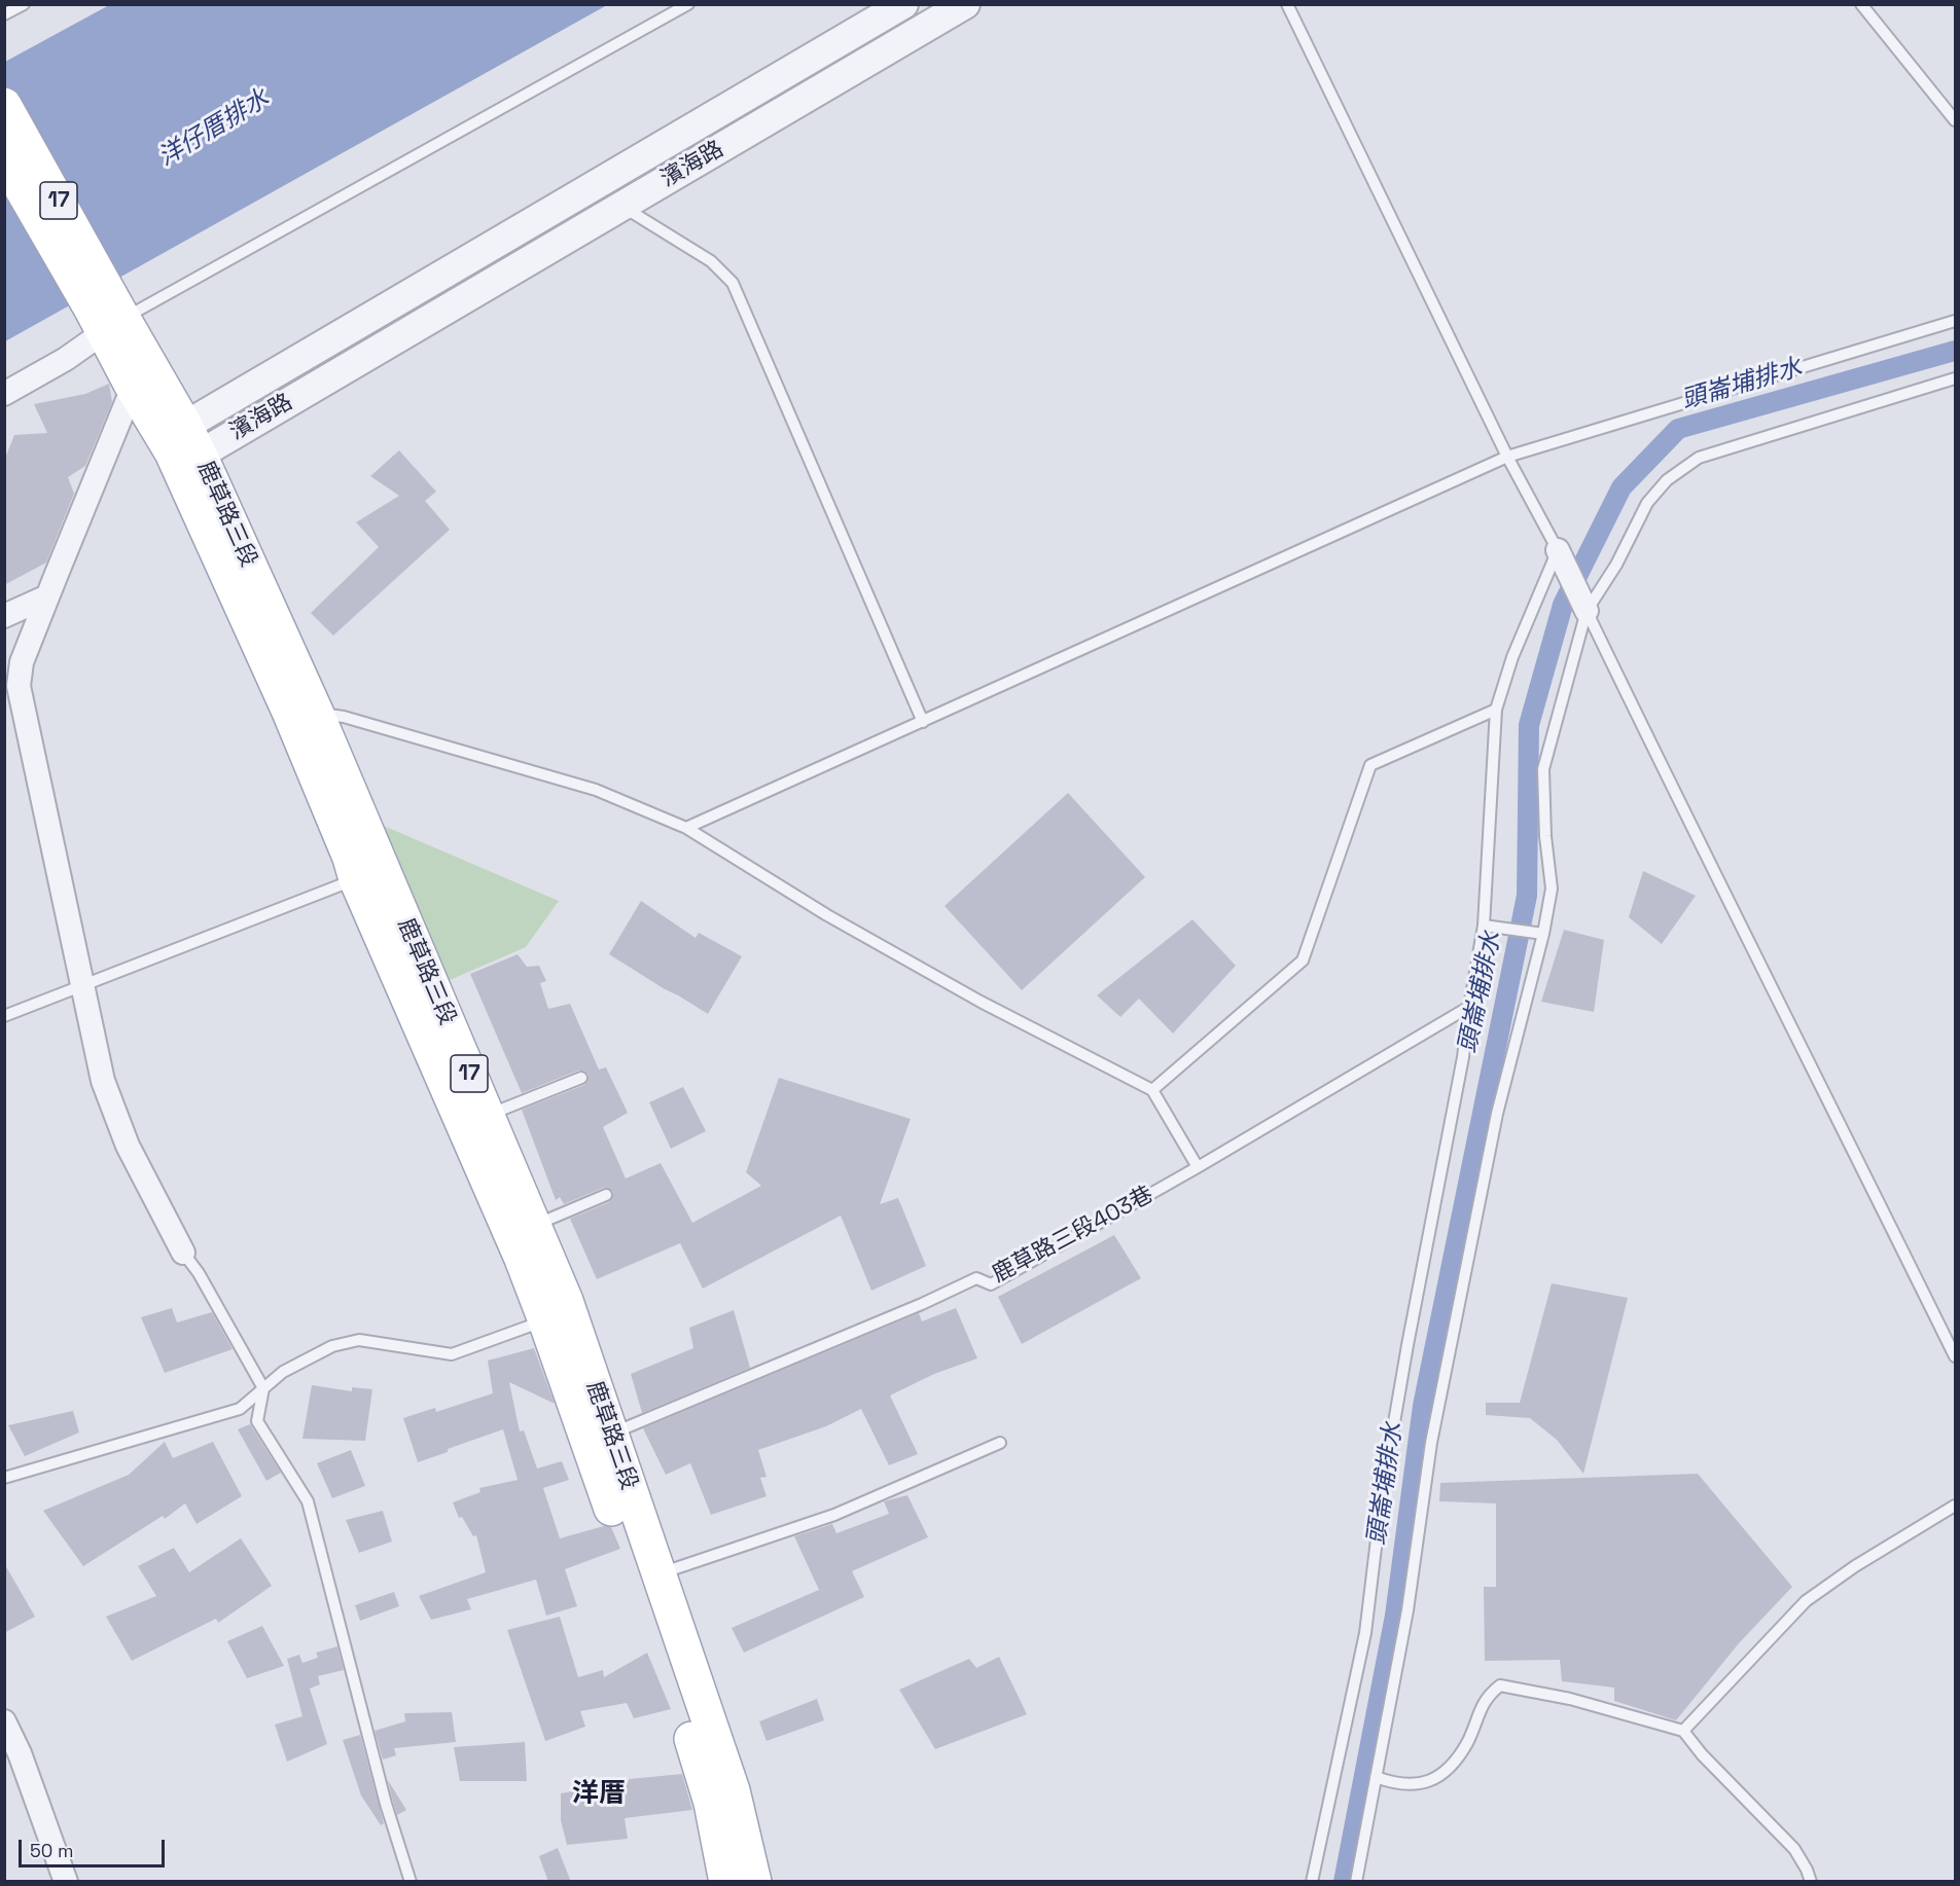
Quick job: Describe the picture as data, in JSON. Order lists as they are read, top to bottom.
{
  "streets": {
    "main road": ["17", "鹿草路三段"],
    "street": ["濱海路"],
    "lane": ["鹿草路三段403巷"]
  },
  "crossings": [
    ["濱海路", "鹿草路三段"],
    ["17", "鹿草路三段"],
    ["鹿草路三段", "鹿草路三段403巷"]
  ],
  "districts": ["洋厝"],
  "water": ["洋仔厝排水", "頭崙埔排水"],
  "scale_bar": "50 m"
}
